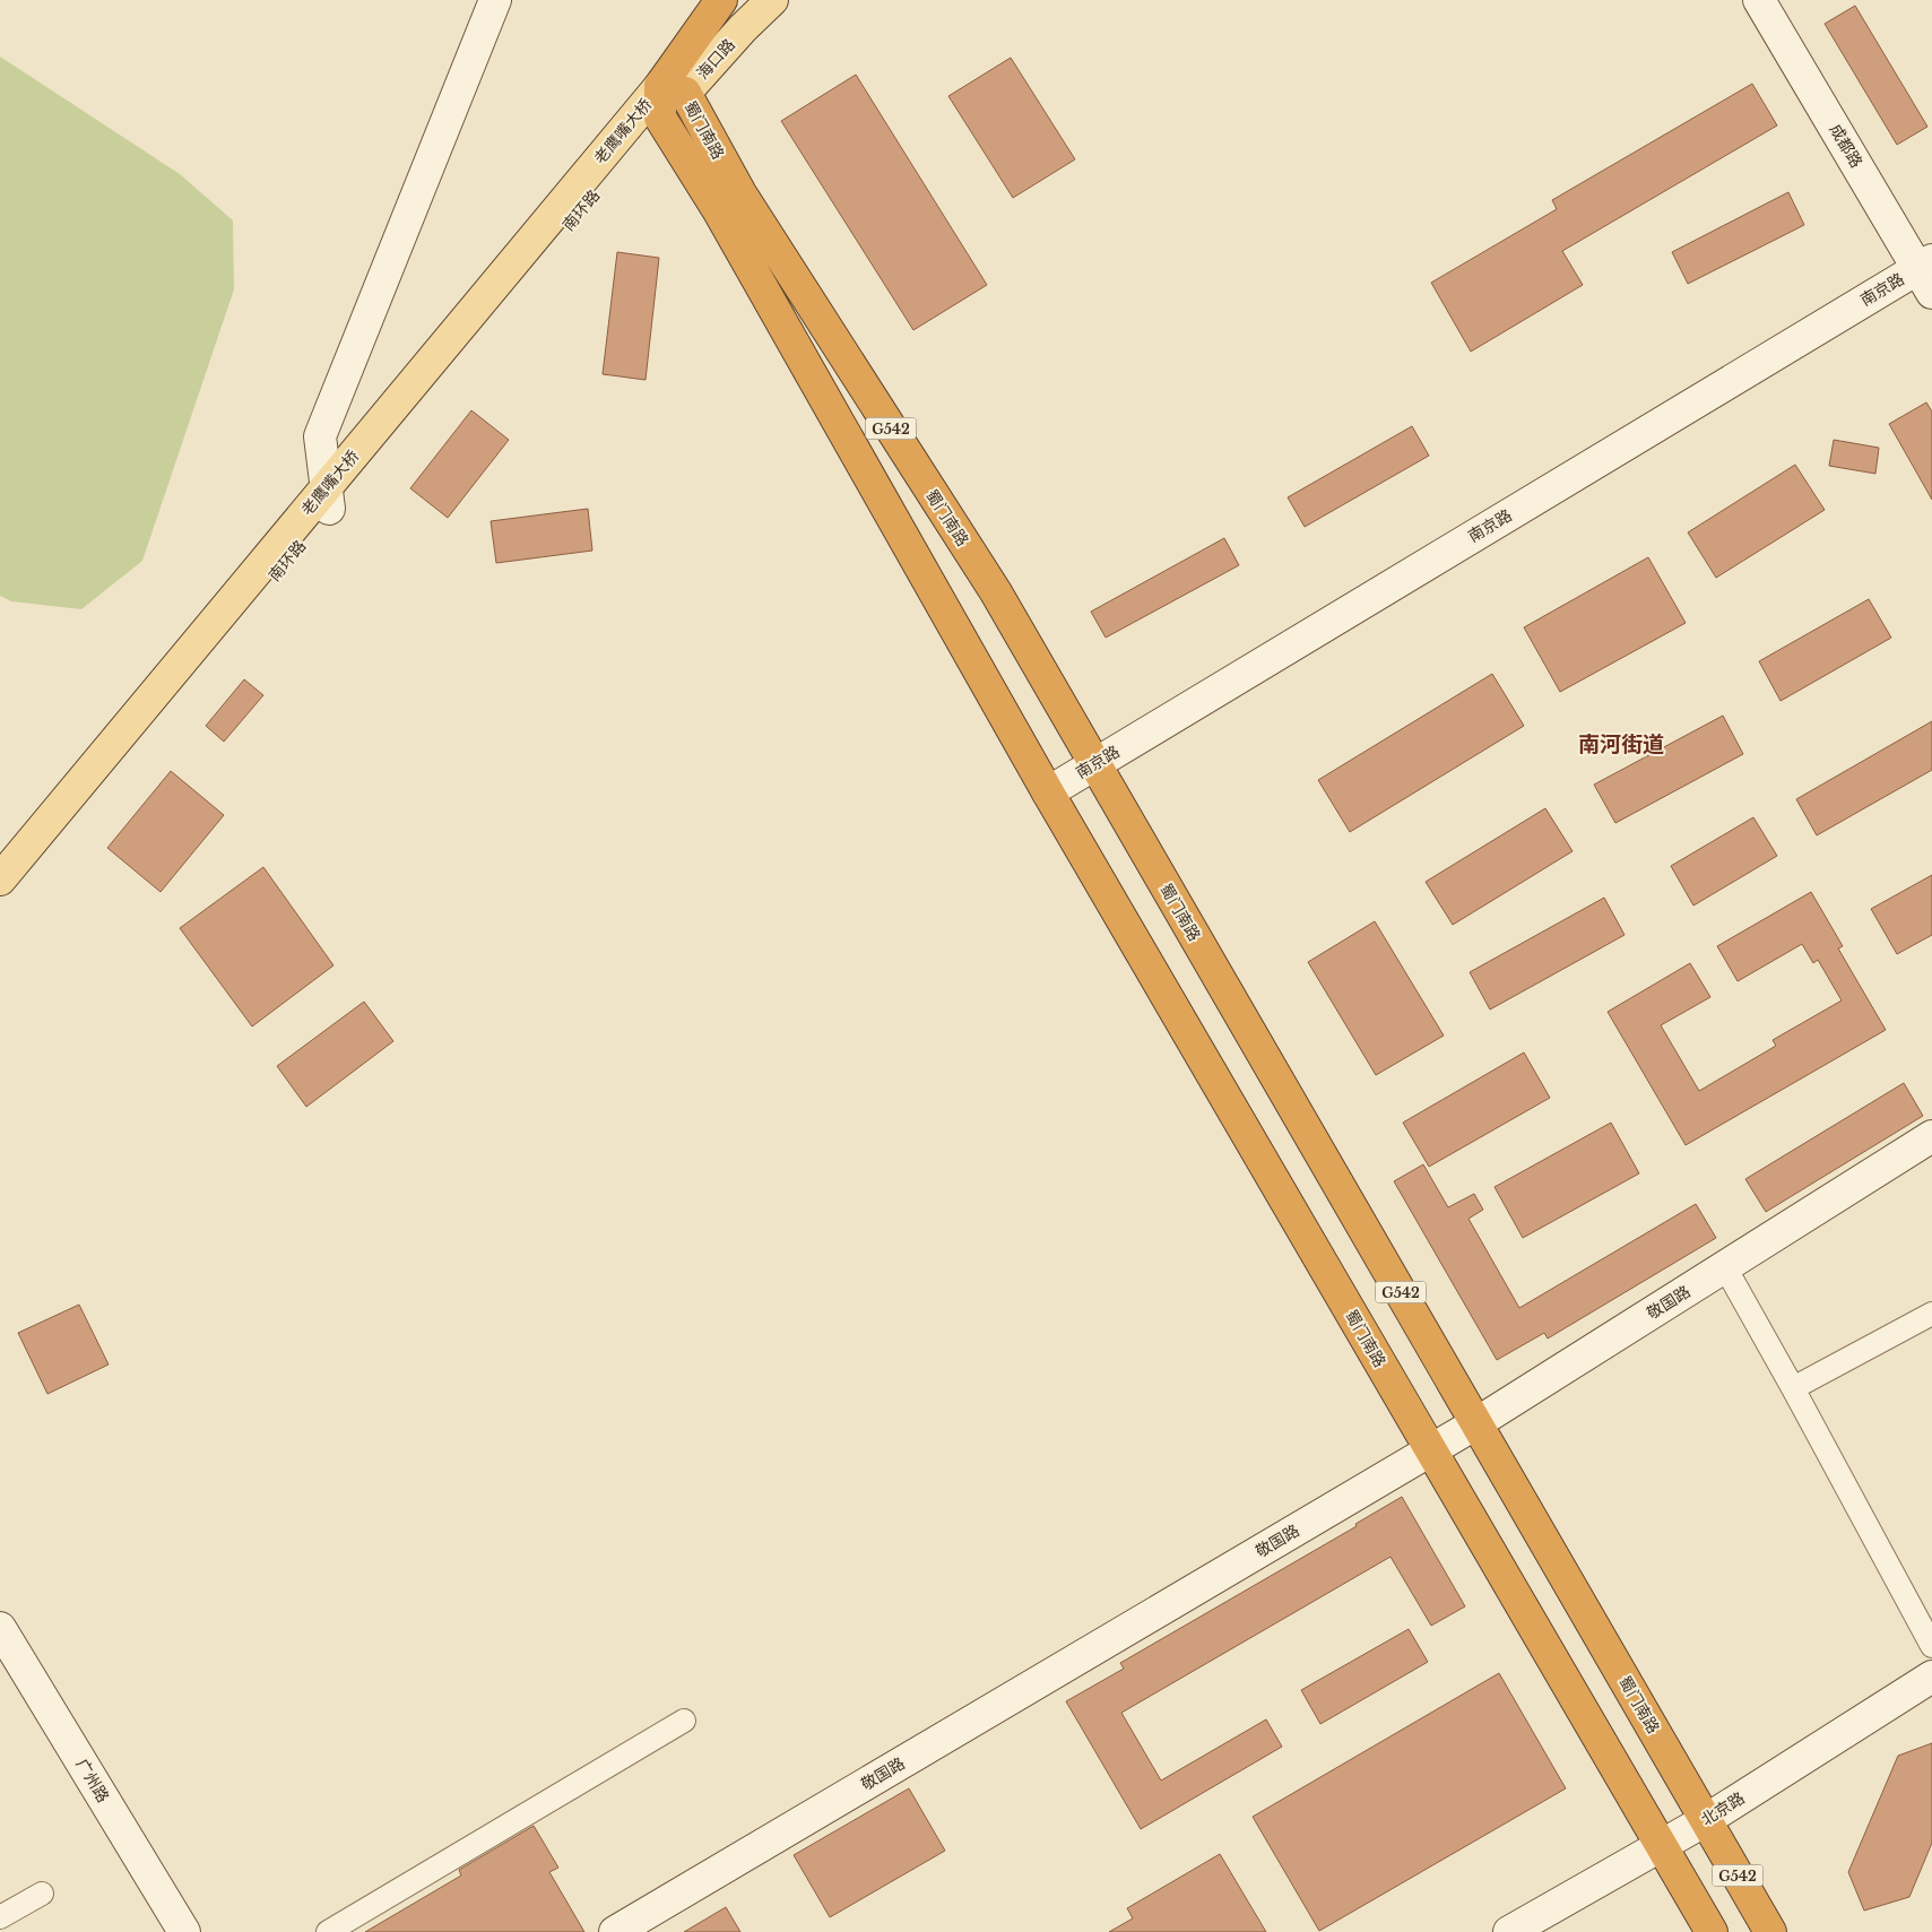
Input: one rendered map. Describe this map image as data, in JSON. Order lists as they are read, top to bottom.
{
  "streets": {
    "highway": ["海口路", "蜀门南路", "G542"],
    "main road": ["老鹰嘴大桥", "南环路"],
    "street": [
      "成都路",
      "南京路",
      "敬国路",
      "广州路",
      "北京路"
    ]
  },
  "crossings": [
    ["海口路", "蜀门南路"],
    ["海口路", "老鹰嘴大桥"],
    ["海口路", "南环路"],
    ["蜀门南路", "老鹰嘴大桥"],
    ["蜀门南路", "南环路"],
    ["蜀门南路", "南京路"],
    ["蜀门南路", "敬国路"],
    ["蜀门南路", "北京路"],
    ["老鹰嘴大桥", "南环路"],
    ["成都路", "南京路"]
  ],
  "districts": ["南河街道"]
}
